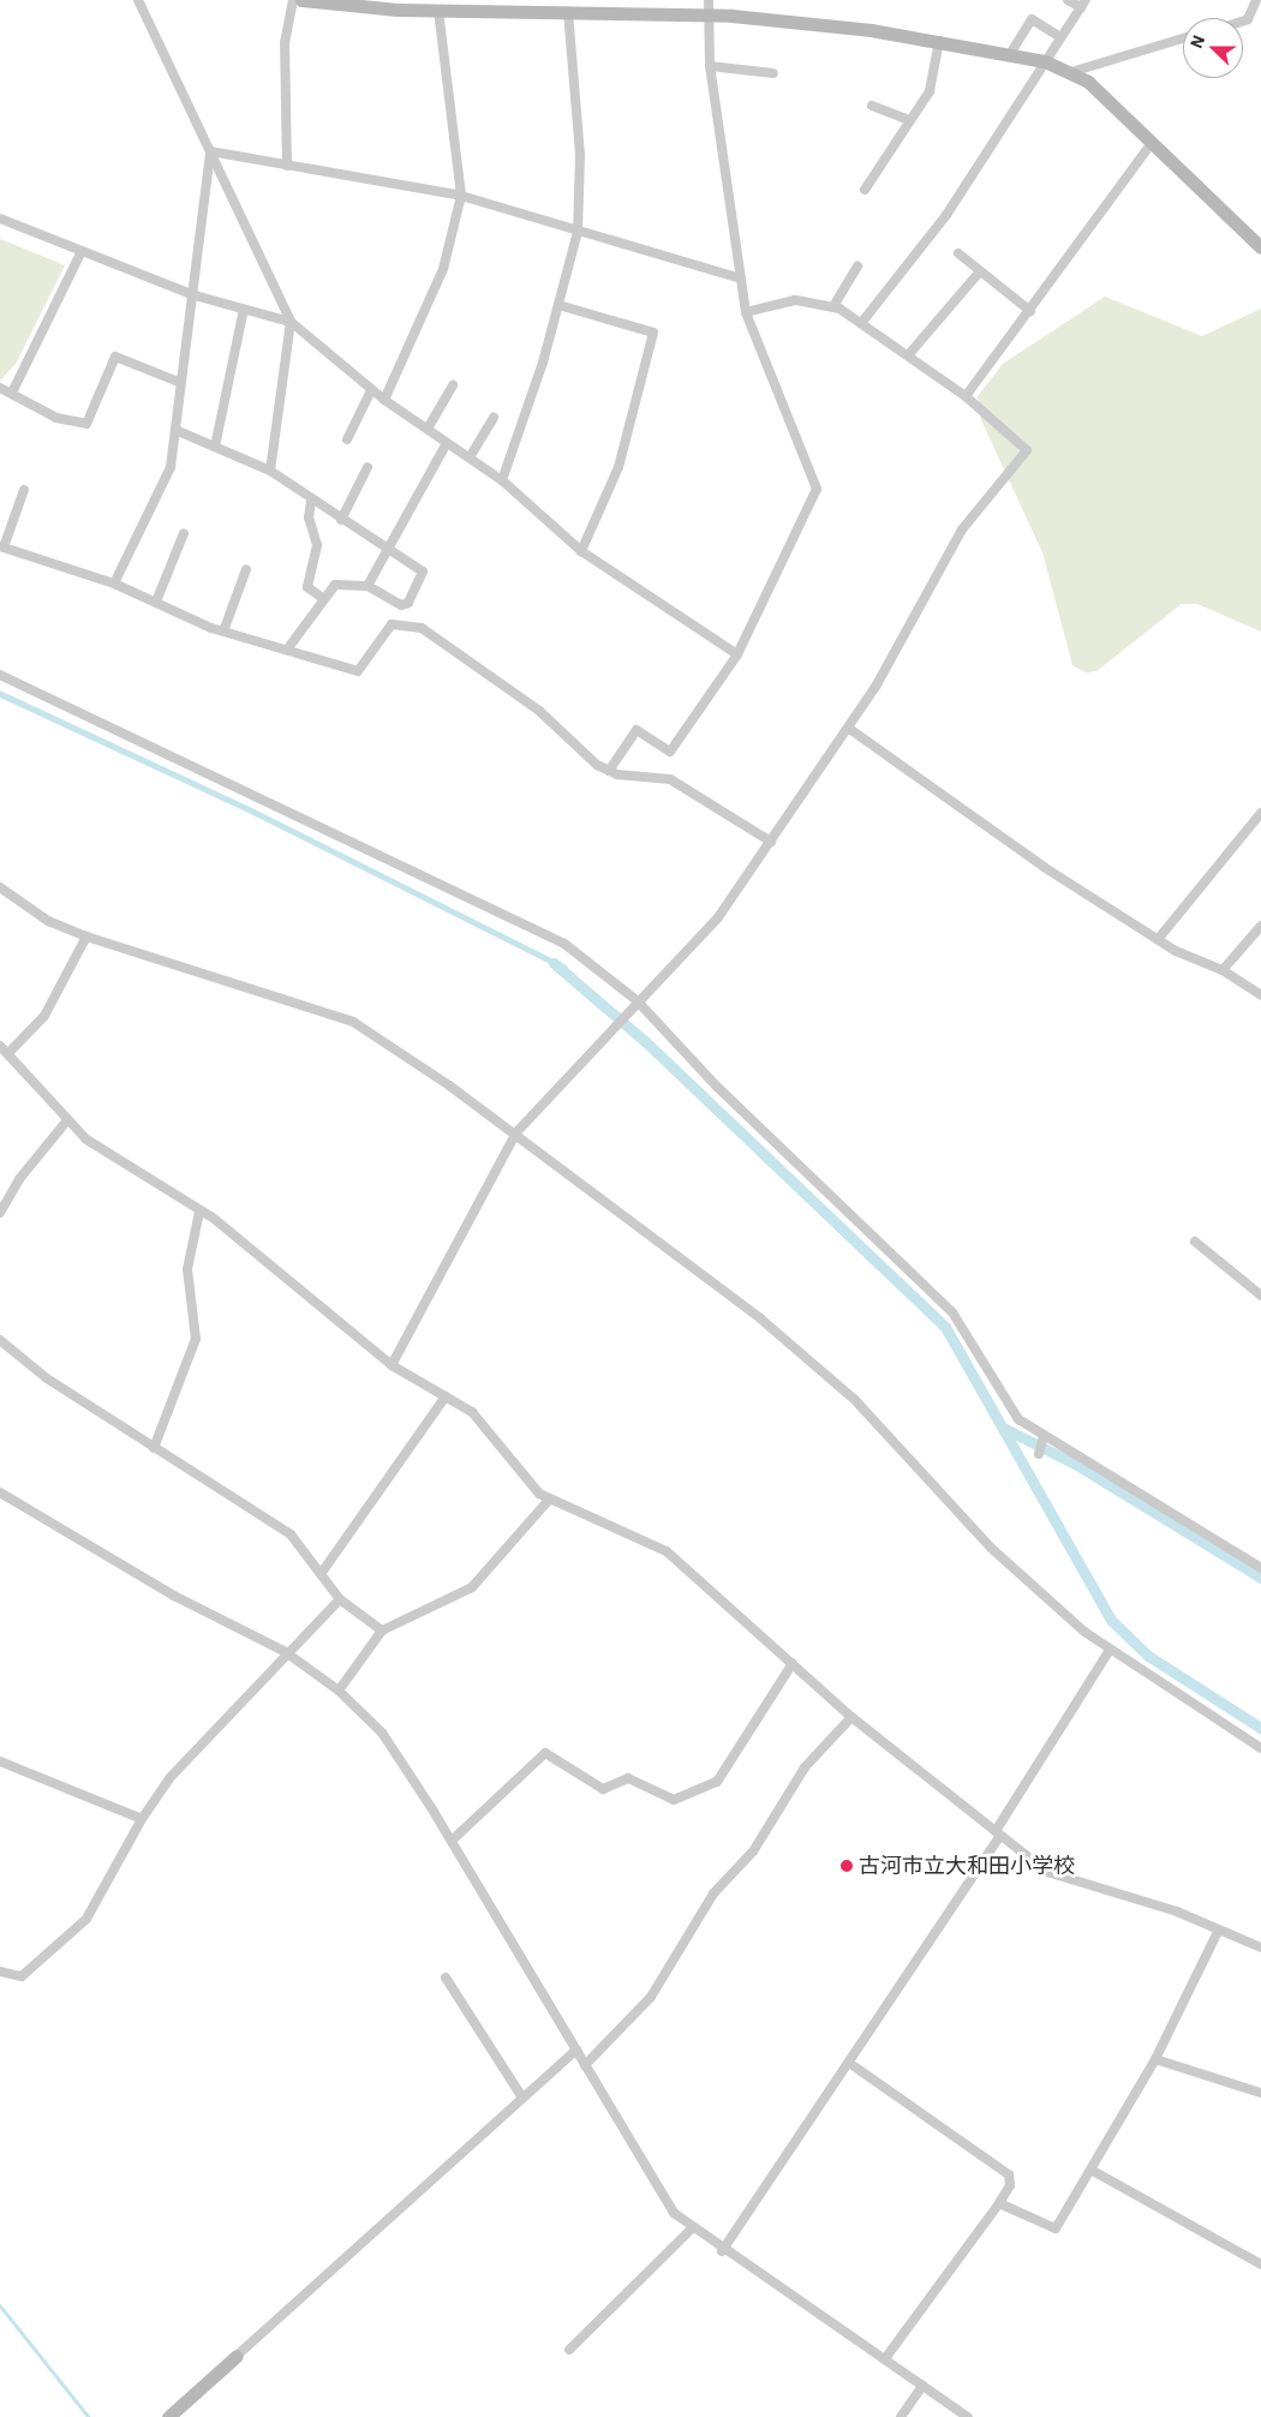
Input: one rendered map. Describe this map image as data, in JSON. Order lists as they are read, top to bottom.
{
  "places": ["古河市立大和田小学校"],
  "north": "left"
}
